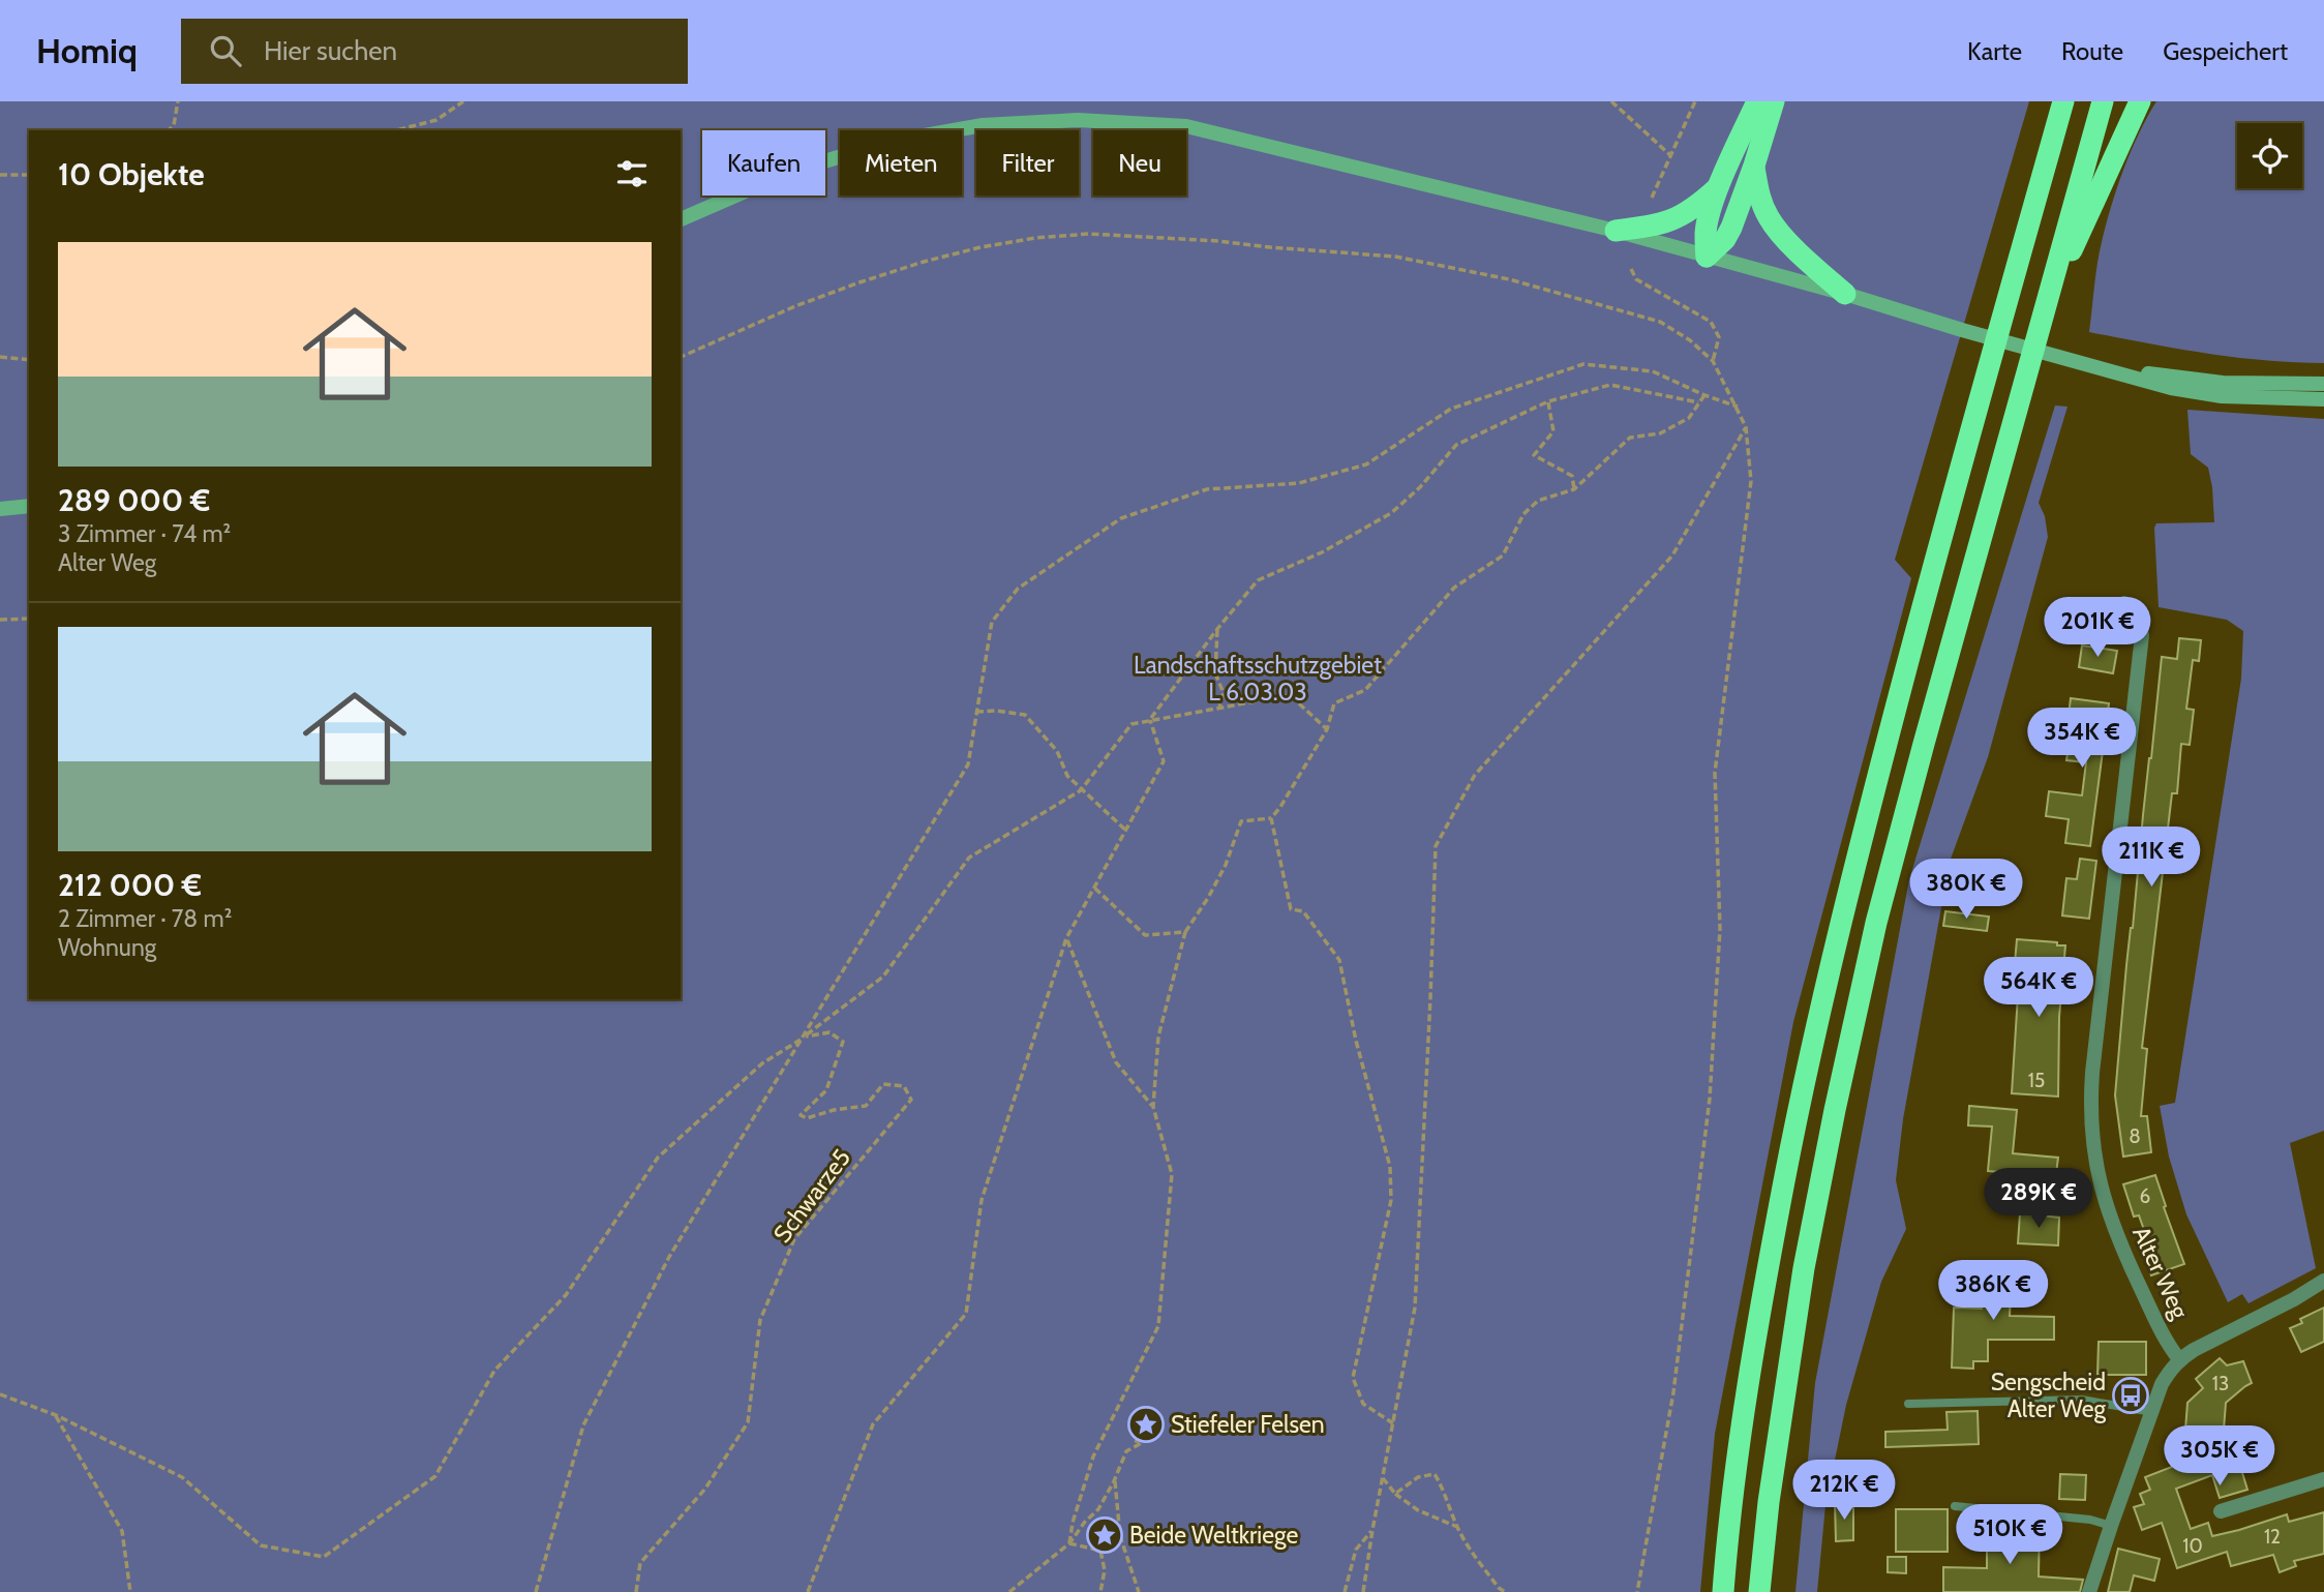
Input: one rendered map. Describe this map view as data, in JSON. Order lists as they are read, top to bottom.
{
  "streets": {
    "street": ["Alter Weg"],
    "path": ["Schwarze5"]
  },
  "parks": ["Landschaftsschutzgebiet L 6.03.03"],
  "places": {
    "bus stop": ["Sengscheid Alter Weg"],
    "place": ["Stiefeler Felsen", "Beide Weltkriege"]
  },
  "house_numbers": [
    "15",
    "8",
    "6",
    "13",
    "12",
    "10"
  ],
  "page": {
    "header": "Homiq",
    "search": "Hier suchen",
    "nav": ["Karte", "Route", "Gespeichert"],
    "chip": [
      "Kaufen",
      "Mieten",
      "Filter",
      "Neu"
    ],
    "heading": "10 Objekte",
    "list": [
      {
        "name": "289 000 €",
        "note": "3 Zimmer · 74 m² · Alter Weg"
      },
      {
        "name": "212 000 €",
        "note": "2 Zimmer · 78 m² · Wohnung"
      }
    ],
    "price": [
      "201K €",
      "354K €",
      "211K €",
      "380K €",
      "564K €",
      "289K €",
      "386K €",
      "305K €",
      "212K €",
      "510K €"
    ]
  }
}
